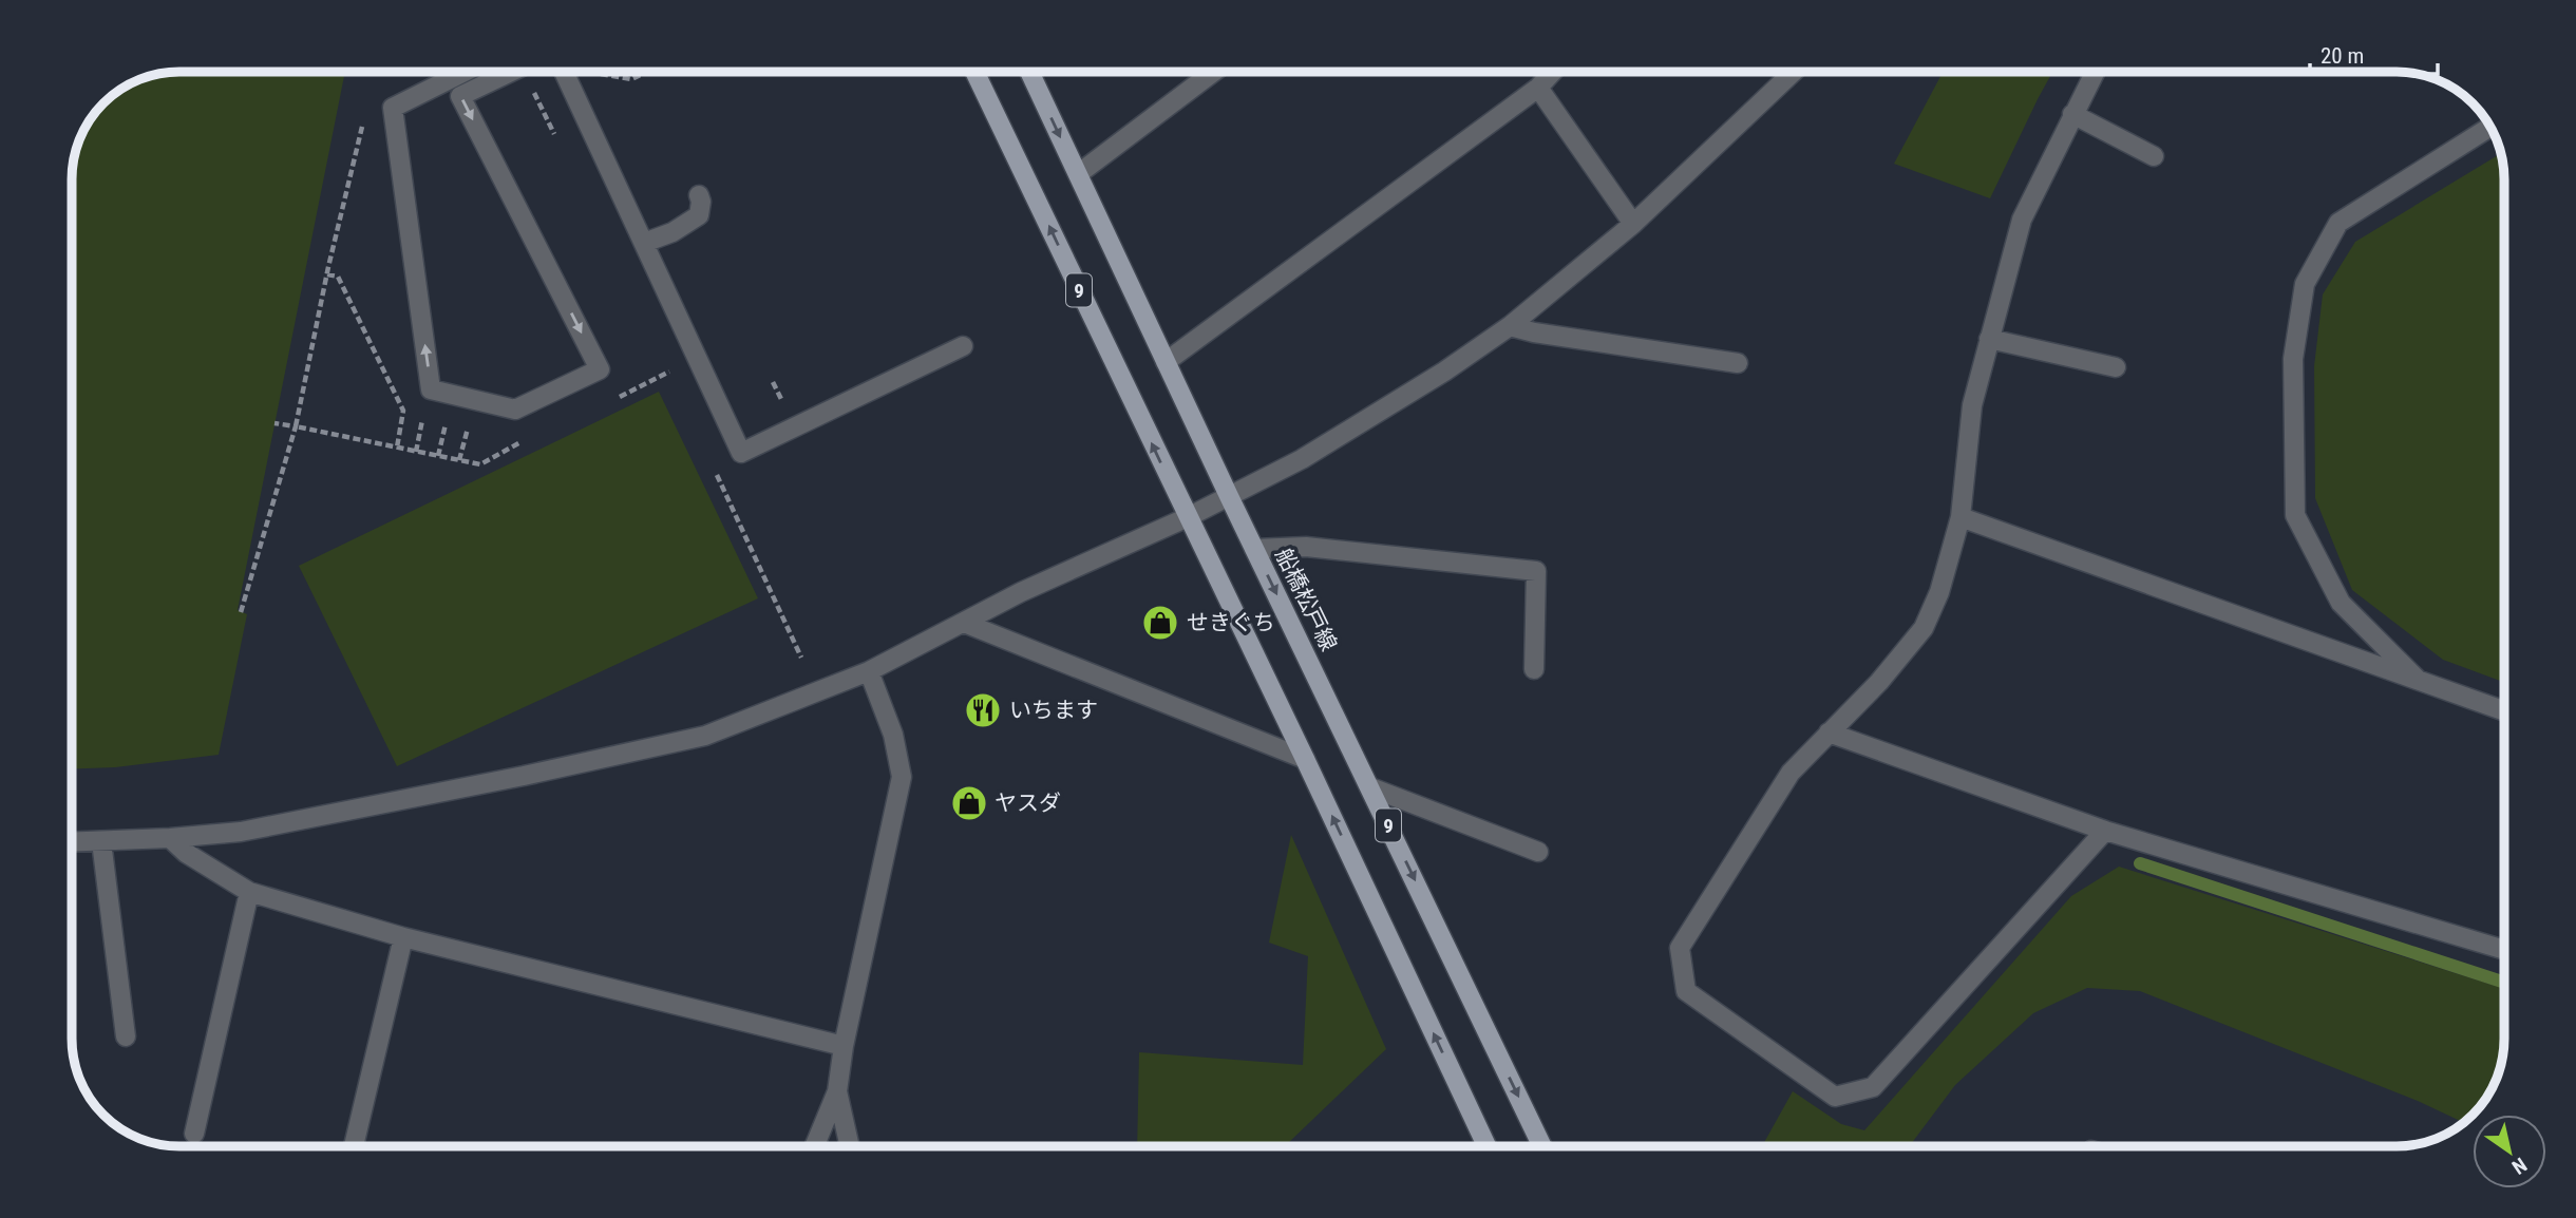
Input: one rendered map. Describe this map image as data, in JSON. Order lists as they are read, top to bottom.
{
  "streets": {
    "main road": ["9", "船橋松戸線"]
  },
  "places": {
    "shop": ["せきぐち", "ヤスダ"],
    "restaurant": ["いちます"]
  },
  "scale_bar": "20 m",
  "north": "bottom right"
}
